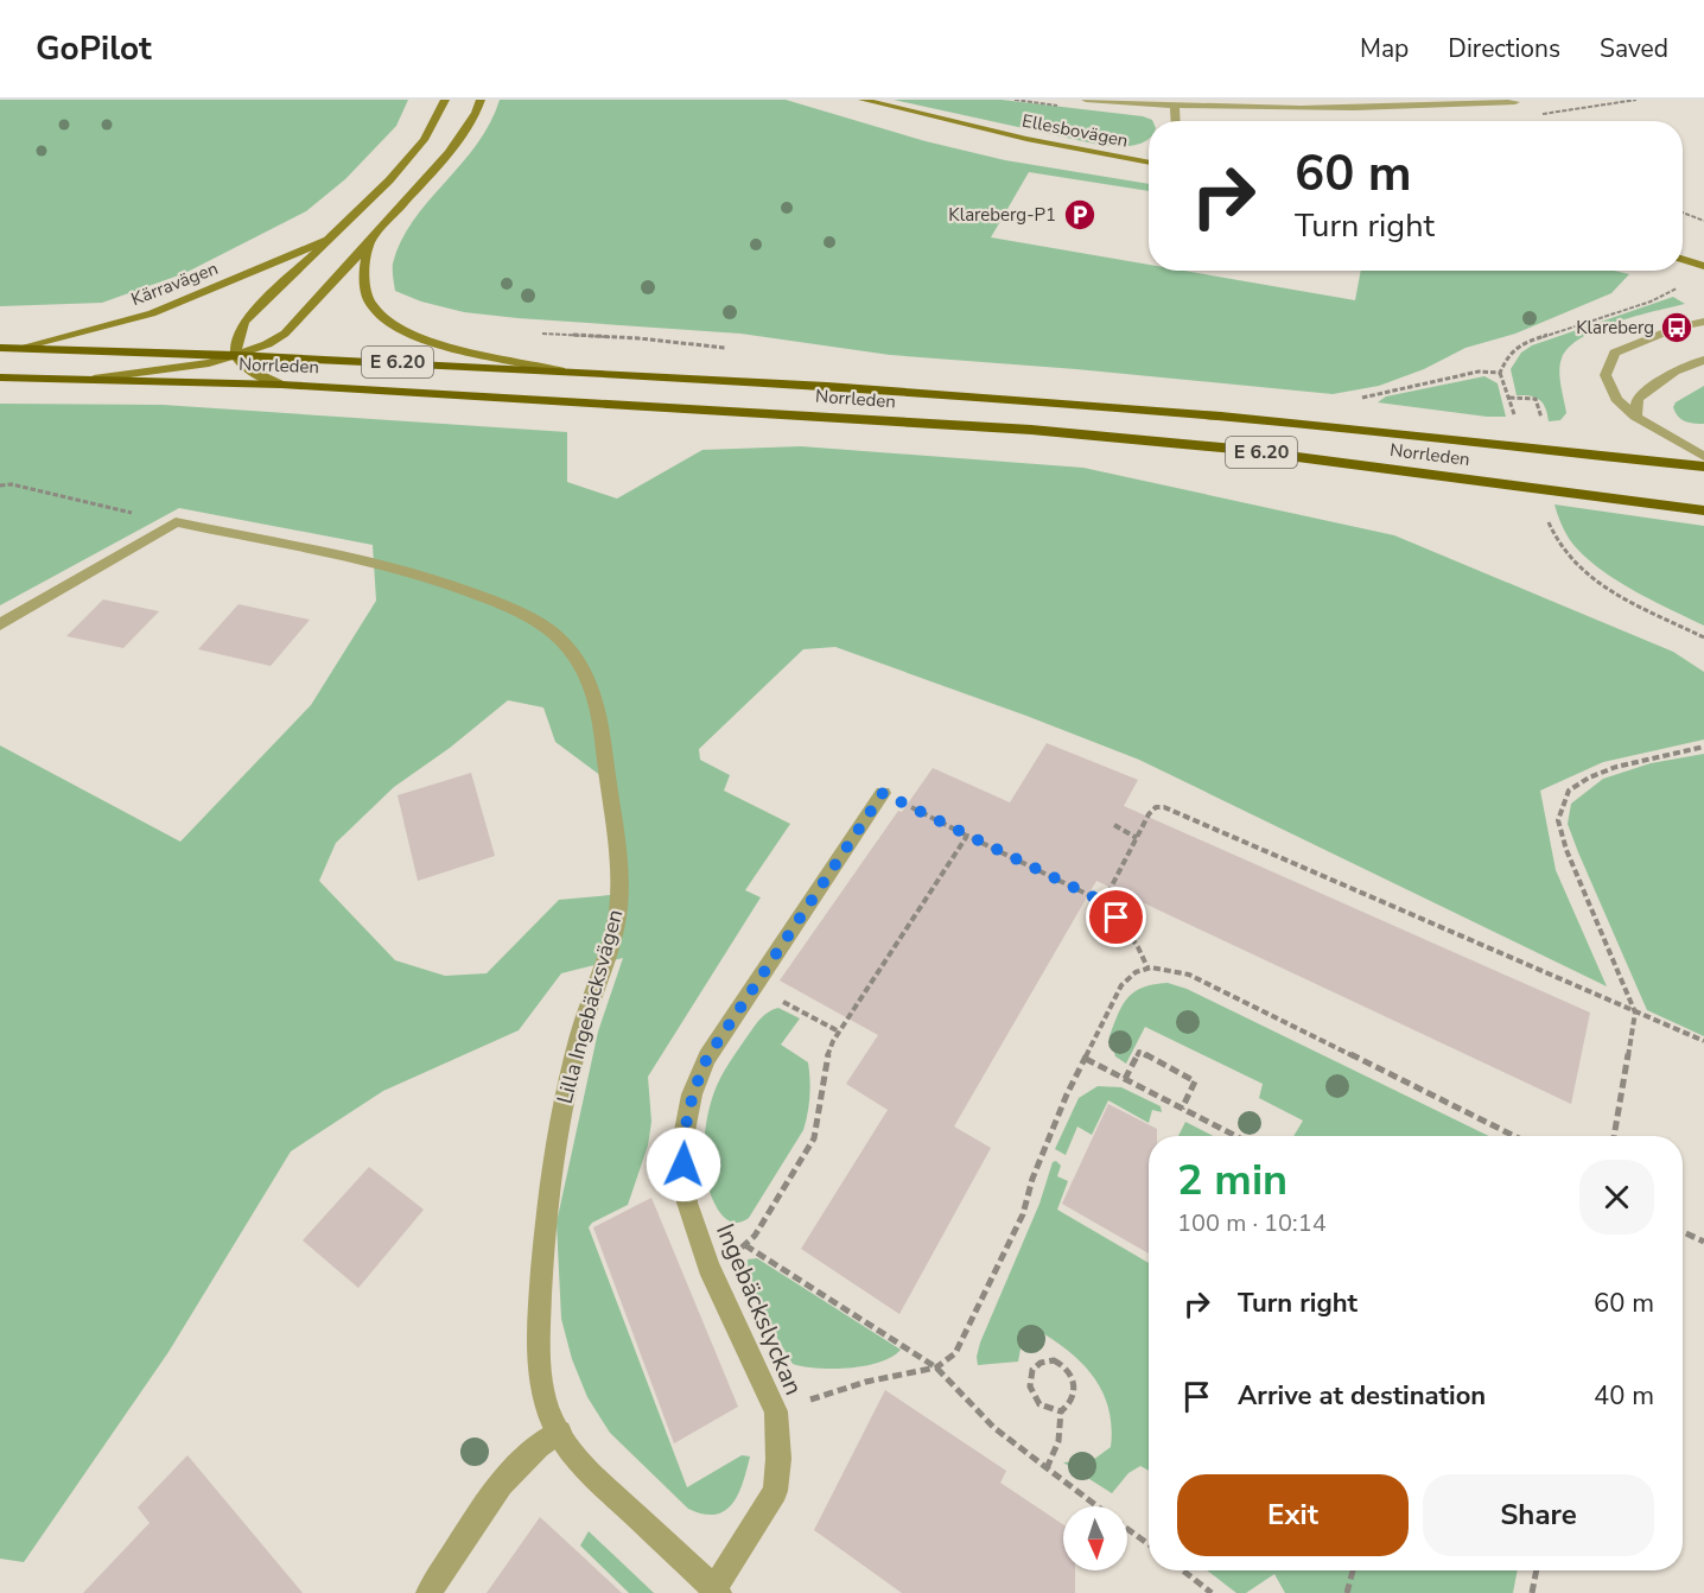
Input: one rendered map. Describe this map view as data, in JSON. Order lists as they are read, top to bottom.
{
  "streets": {
    "highway": ["E 6.20", "Norrleden"],
    "main road": ["Ellesbovägen", "Kärravägen"],
    "street": ["Lilla Ingebäcksvägen", "Ingebäckslyckan"]
  },
  "crossings": [
    ["Kärravägen", "Norrleden"],
    ["Lilla Ingebäcksvägen", "Ingebäckslyckan"]
  ],
  "places": {
    "parking": ["Klareberg-P1"],
    "bus stop": ["Klareberg"]
  },
  "north": "bottom",
  "page": {
    "header": "GoPilot",
    "nav": ["Map", "Directions", "Saved"],
    "turn": ["60 m", "Turn right"],
    "heading": ["2 min", "100 m · 10:14"],
    "list": [
      {
        "name": "Turn right",
        "value": "60 m"
      },
      {
        "name": "Arrive at destination",
        "value": "40 m"
      }
    ],
    "buttons": ["Exit", "Share"]
  }
}
